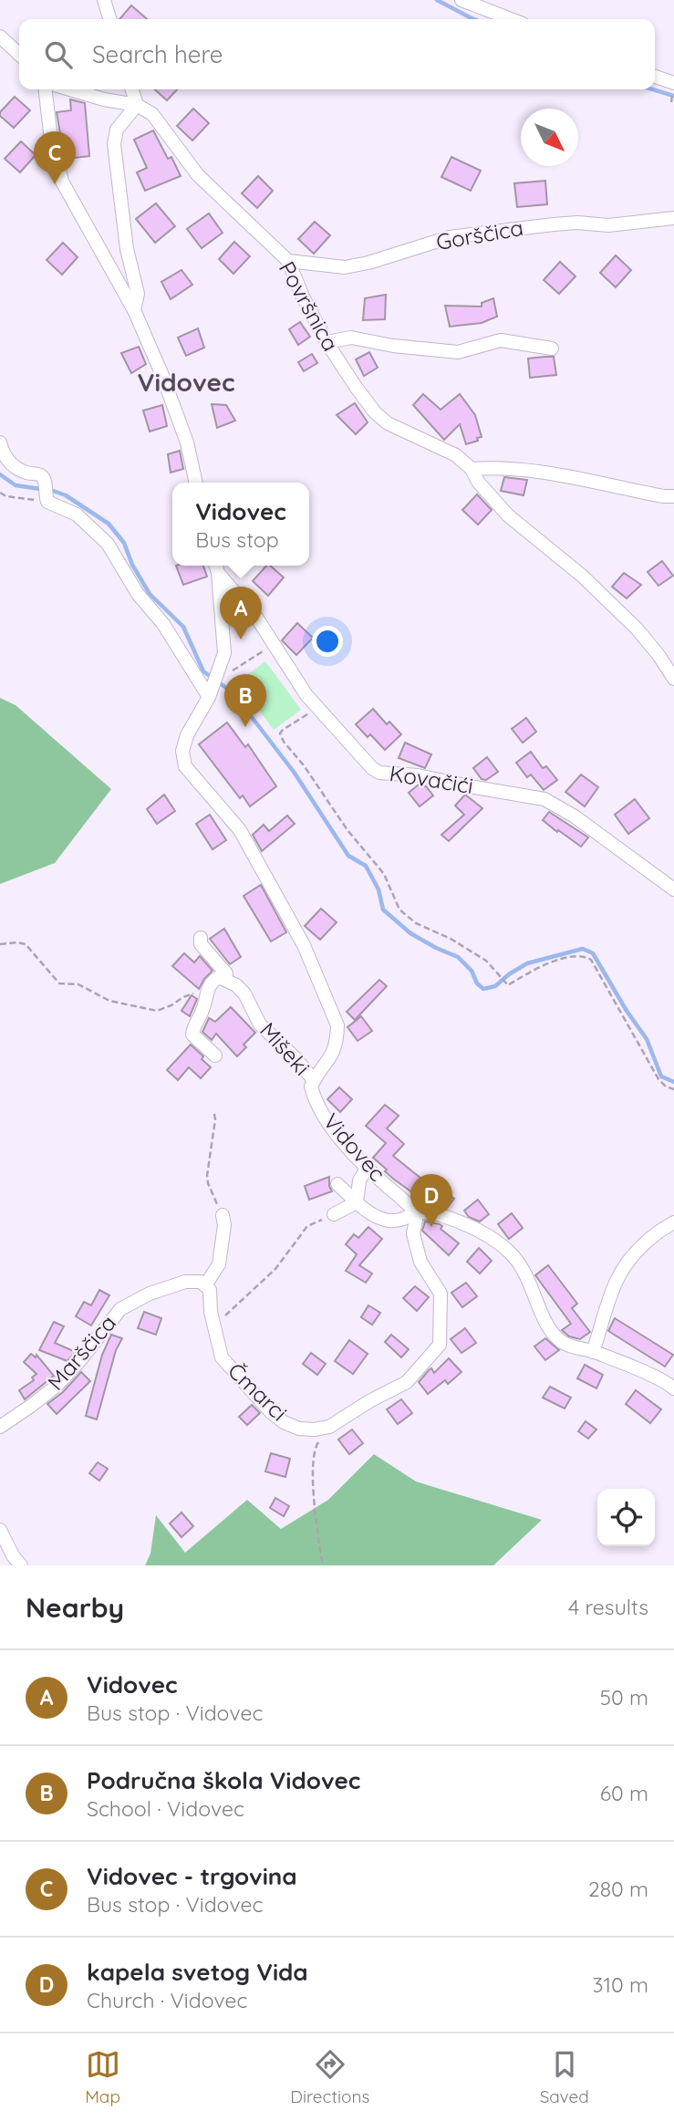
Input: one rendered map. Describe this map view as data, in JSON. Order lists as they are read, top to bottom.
{
  "streets": {
    "street": [
      "Gorščica",
      "Površnica",
      "Kovačići",
      "Mišeki",
      "Vidovec",
      "Marščica",
      "Čmarci"
    ]
  },
  "crossings": [
    ["Gorščica", "Površnica"],
    ["Mišeki", "Vidovec"],
    ["Marščica", "Čmarci"]
  ],
  "districts": ["Vidovec"],
  "north": "bottom right",
  "page": {
    "search": "Search here",
    "pins": [
      "C",
      "A",
      "B",
      "D"
    ],
    "popup": ["Vidovec", "Bus stop"],
    "heading": ["Nearby", "4 results"],
    "list": [
      {
        "mark": "A",
        "name": "Vidovec",
        "note": "Bus stop · Vidovec",
        "value": "50 m"
      },
      {
        "mark": "B",
        "name": "Područna škola Vidovec",
        "note": "School · Vidovec",
        "value": "60 m"
      },
      {
        "mark": "C",
        "name": "Vidovec - trgovina",
        "note": "Bus stop · Vidovec",
        "value": "280 m"
      },
      {
        "mark": "D",
        "name": "kapela svetog Vida",
        "note": "Church · Vidovec",
        "value": "310 m"
      }
    ],
    "nav": ["Map", "Directions", "Saved"]
  }
}
